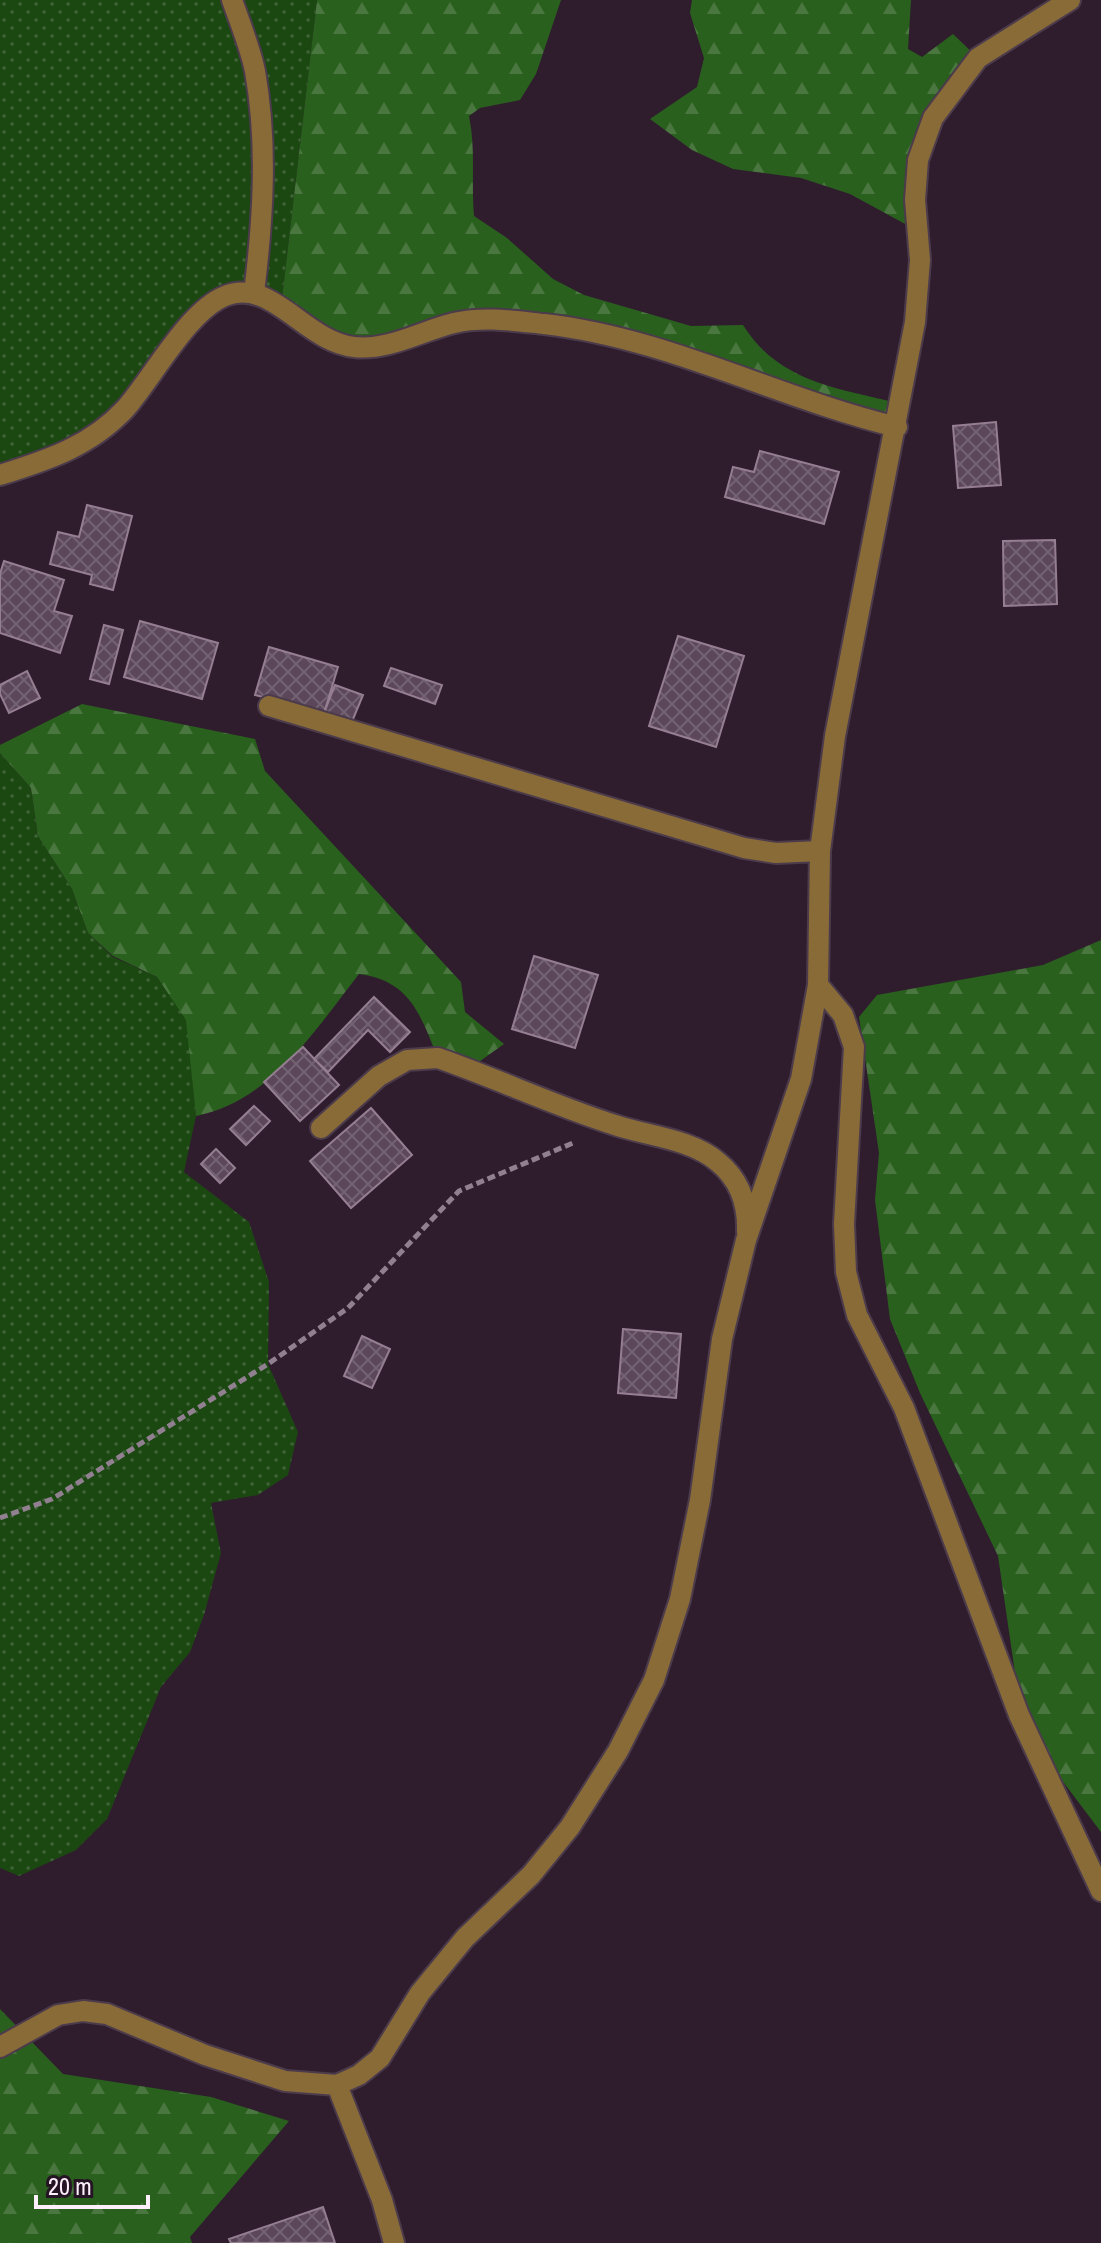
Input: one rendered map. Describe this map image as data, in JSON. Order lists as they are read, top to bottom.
{
  "scale_bar": "20 m"
}
